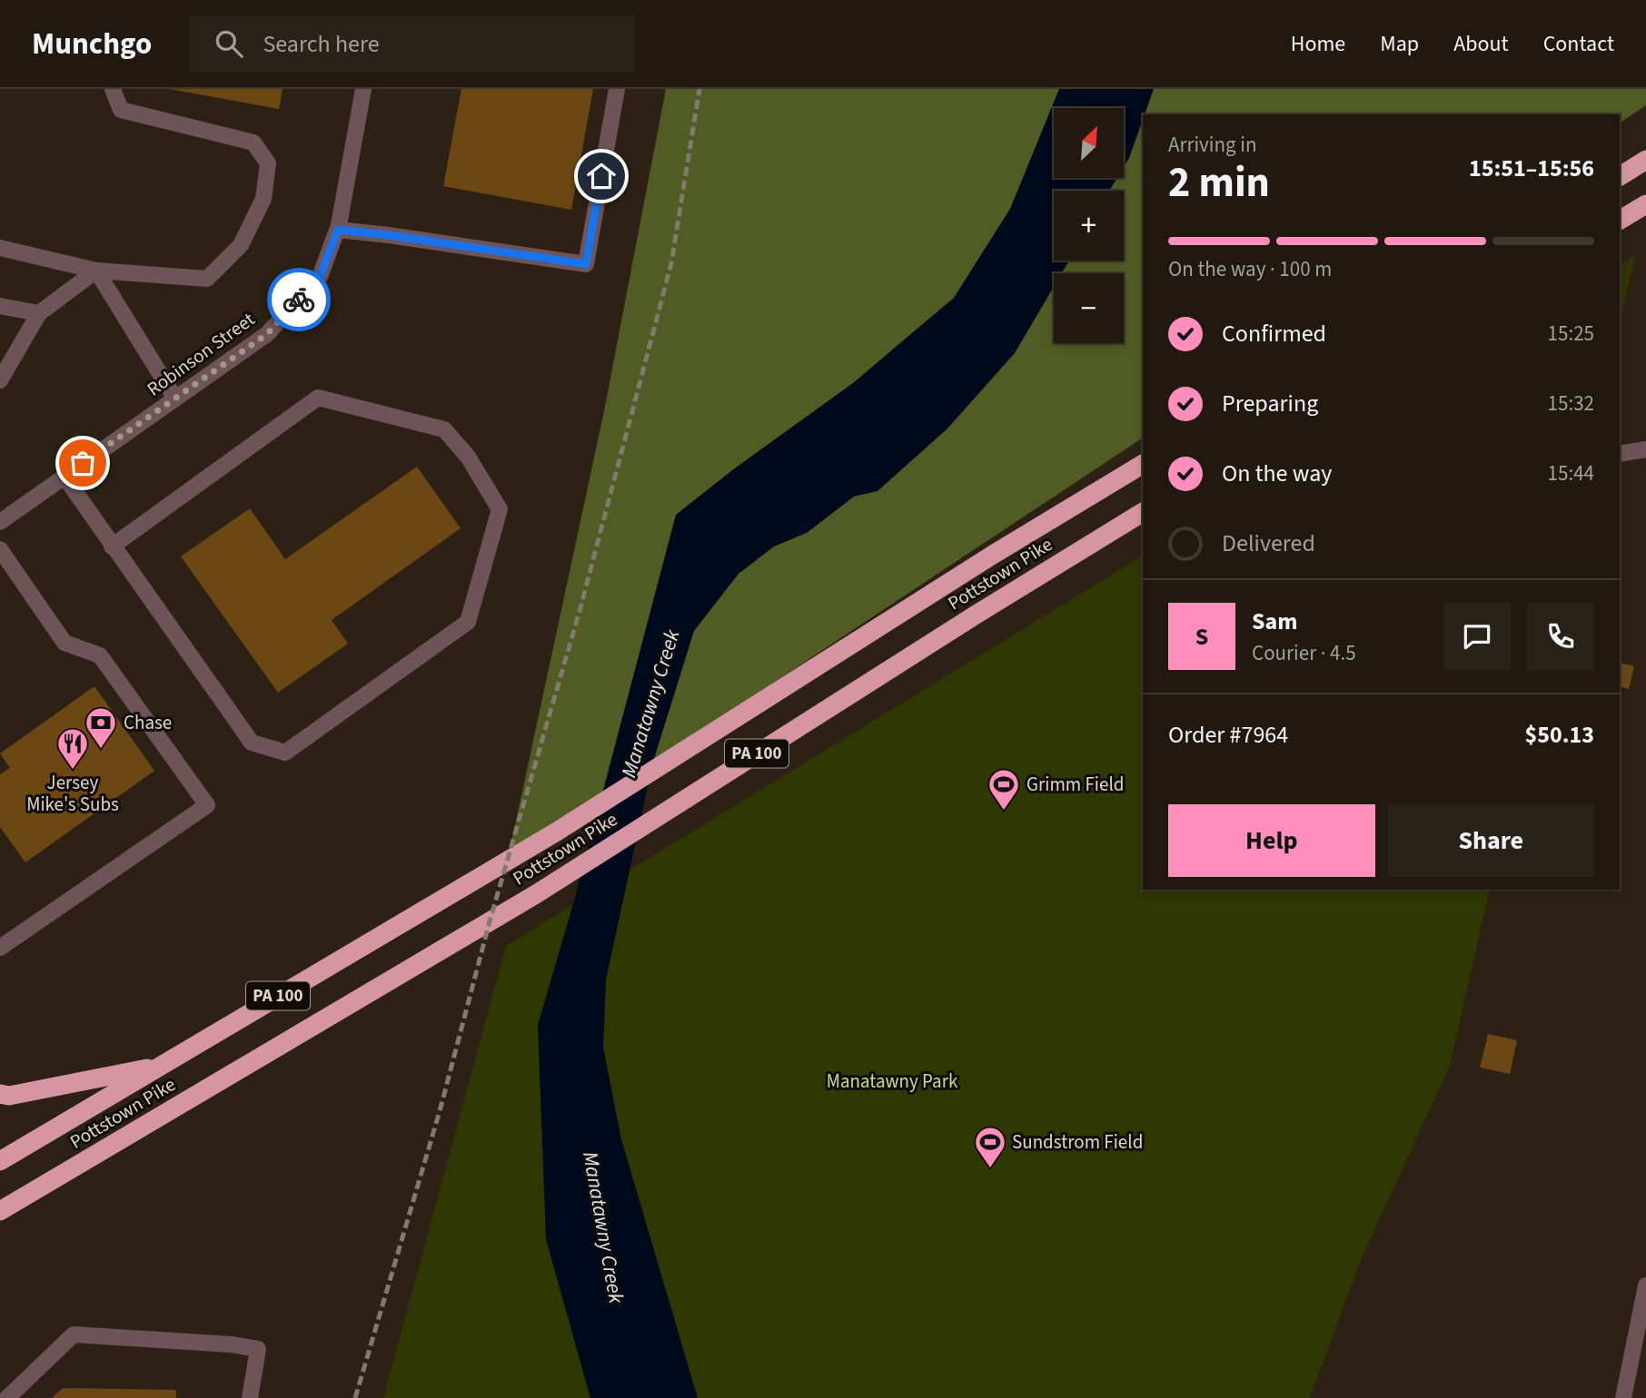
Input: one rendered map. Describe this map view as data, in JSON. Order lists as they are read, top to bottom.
{
  "streets": {
    "highway": ["Pottstown Pike", "PA 100"],
    "street": ["Robinson Street"]
  },
  "water": ["Manatawny Creek"],
  "parks": ["Manatawny Park"],
  "places": {
    "bank": ["Chase"],
    "restaurant": ["Jersey Mike's Subs"],
    "sports": ["Grimm Field", "Sundstrom Field"]
  },
  "north": "top right",
  "page": {
    "header": "Munchgo",
    "search": "Search here",
    "nav": [
      "Home",
      "Map",
      "About",
      "Contact"
    ],
    "map_buttons": ["+", "−"],
    "heading": ["2 min", "Arriving in", "15:51–15:56"],
    "panel": [
      "Sam",
      "Courier · 4.5",
      "Order #7964",
      "$50.13"
    ],
    "bar": "On the way · 100 m",
    "list": [
      ["Confirmed", "15:25"],
      ["Preparing", "15:32"],
      ["On the way", "15:44"],
      "Delivered"
    ],
    "round": "S",
    "buttons": ["Help", "Share"]
  }
}
